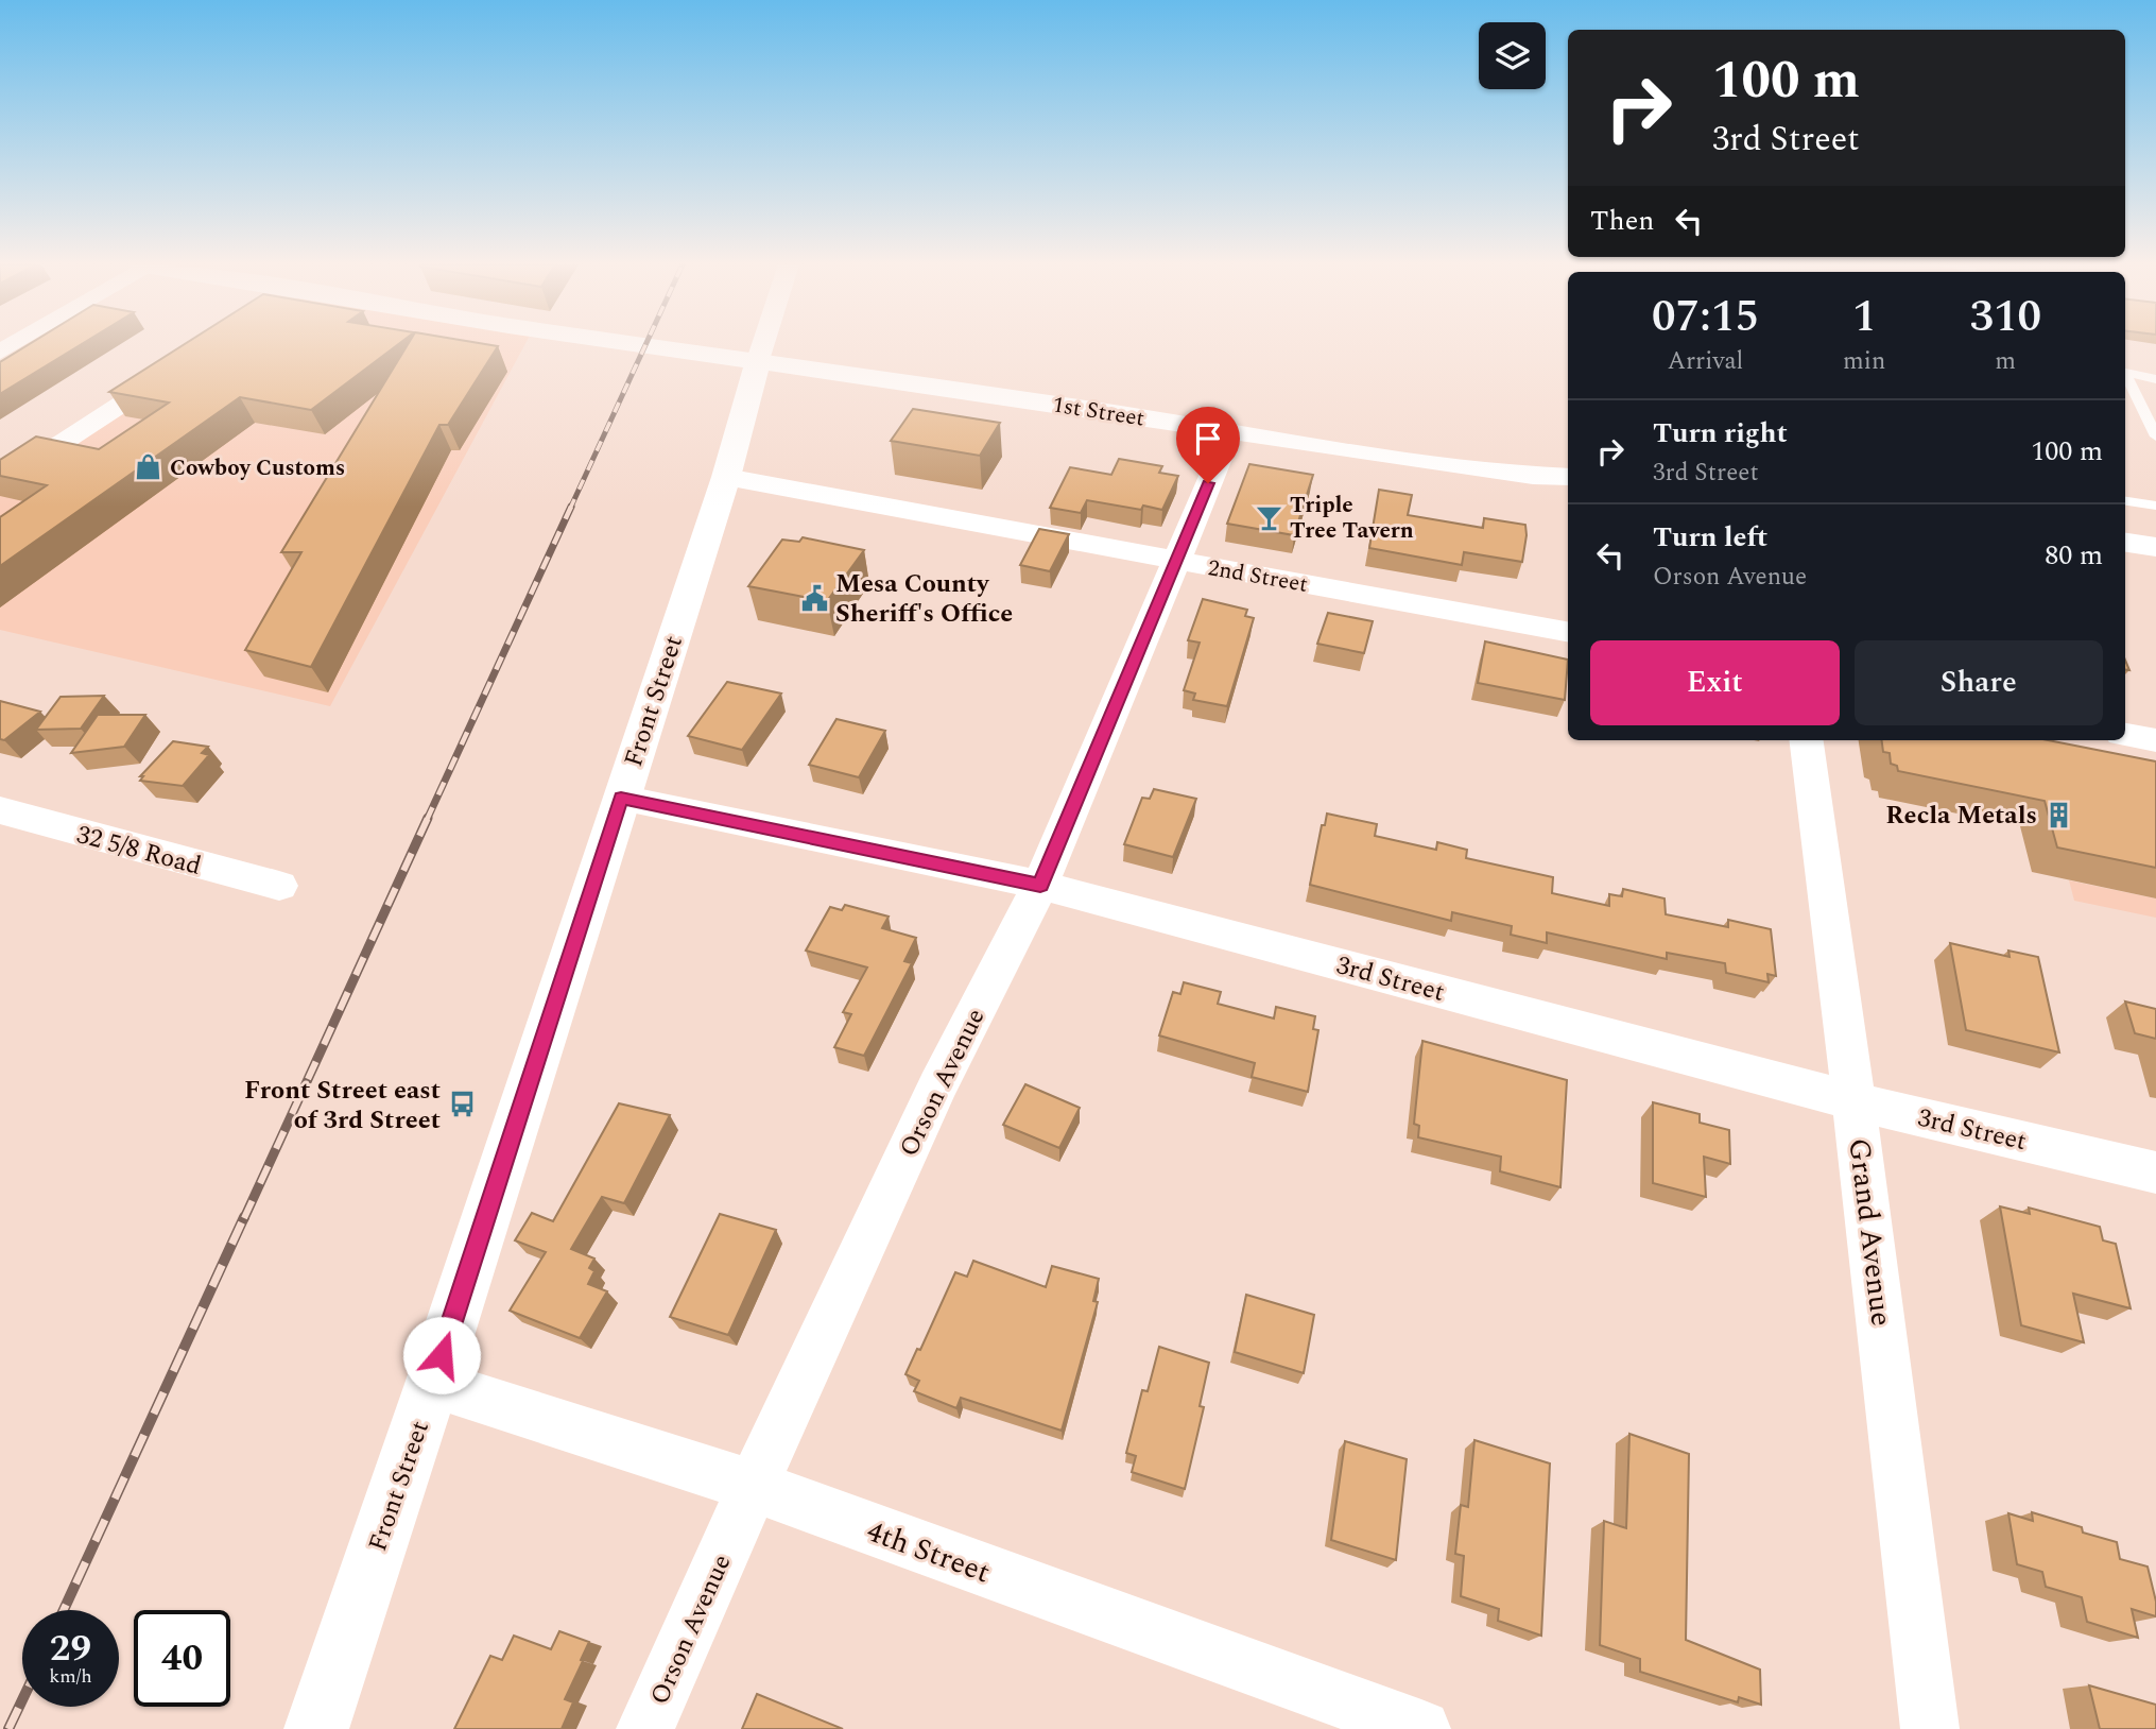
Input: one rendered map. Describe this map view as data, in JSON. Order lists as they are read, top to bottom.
{
  "streets": {
    "street": [
      "1st Street",
      "2nd Street",
      "Front Street",
      "32 5/8 Road",
      "3rd Street",
      "Orson Avenue",
      "Grand Avenue",
      "4th Street"
    ]
  },
  "crossings": [
    ["1st Street", "Front Street"],
    ["1st Street", "Orson Avenue"],
    ["2nd Street", "Front Street"],
    ["2nd Street", "Orson Avenue"],
    ["Front Street", "3rd Street"],
    ["Front Street", "4th Street"],
    ["3rd Street", "Orson Avenue"],
    ["3rd Street", "Grand Avenue"],
    ["Orson Avenue", "4th Street"]
  ],
  "places": {
    "shop": ["Cowboy Customs"],
    "bar": ["Triple Tree Tavern"],
    "public building": ["Mesa County Sheriff's Office"],
    "building": ["Recla Metals"],
    "bus stop": ["Front Street east of 3rd Street"]
  },
  "page": {
    "turn": ["100 m", "3rd Street"],
    "then": "Then",
    "eta": [
      "07:15",
      "Arrival",
      "1",
      "min",
      "310",
      "m"
    ],
    "list": [
      {
        "name": "Turn right",
        "note": "3rd Street",
        "value": "100 m"
      },
      {
        "name": "Turn left",
        "note": "Orson Avenue",
        "value": "80 m"
      }
    ],
    "buttons": ["Exit", "Share"],
    "speed": "29 km/h",
    "limit": "40"
  }
}
